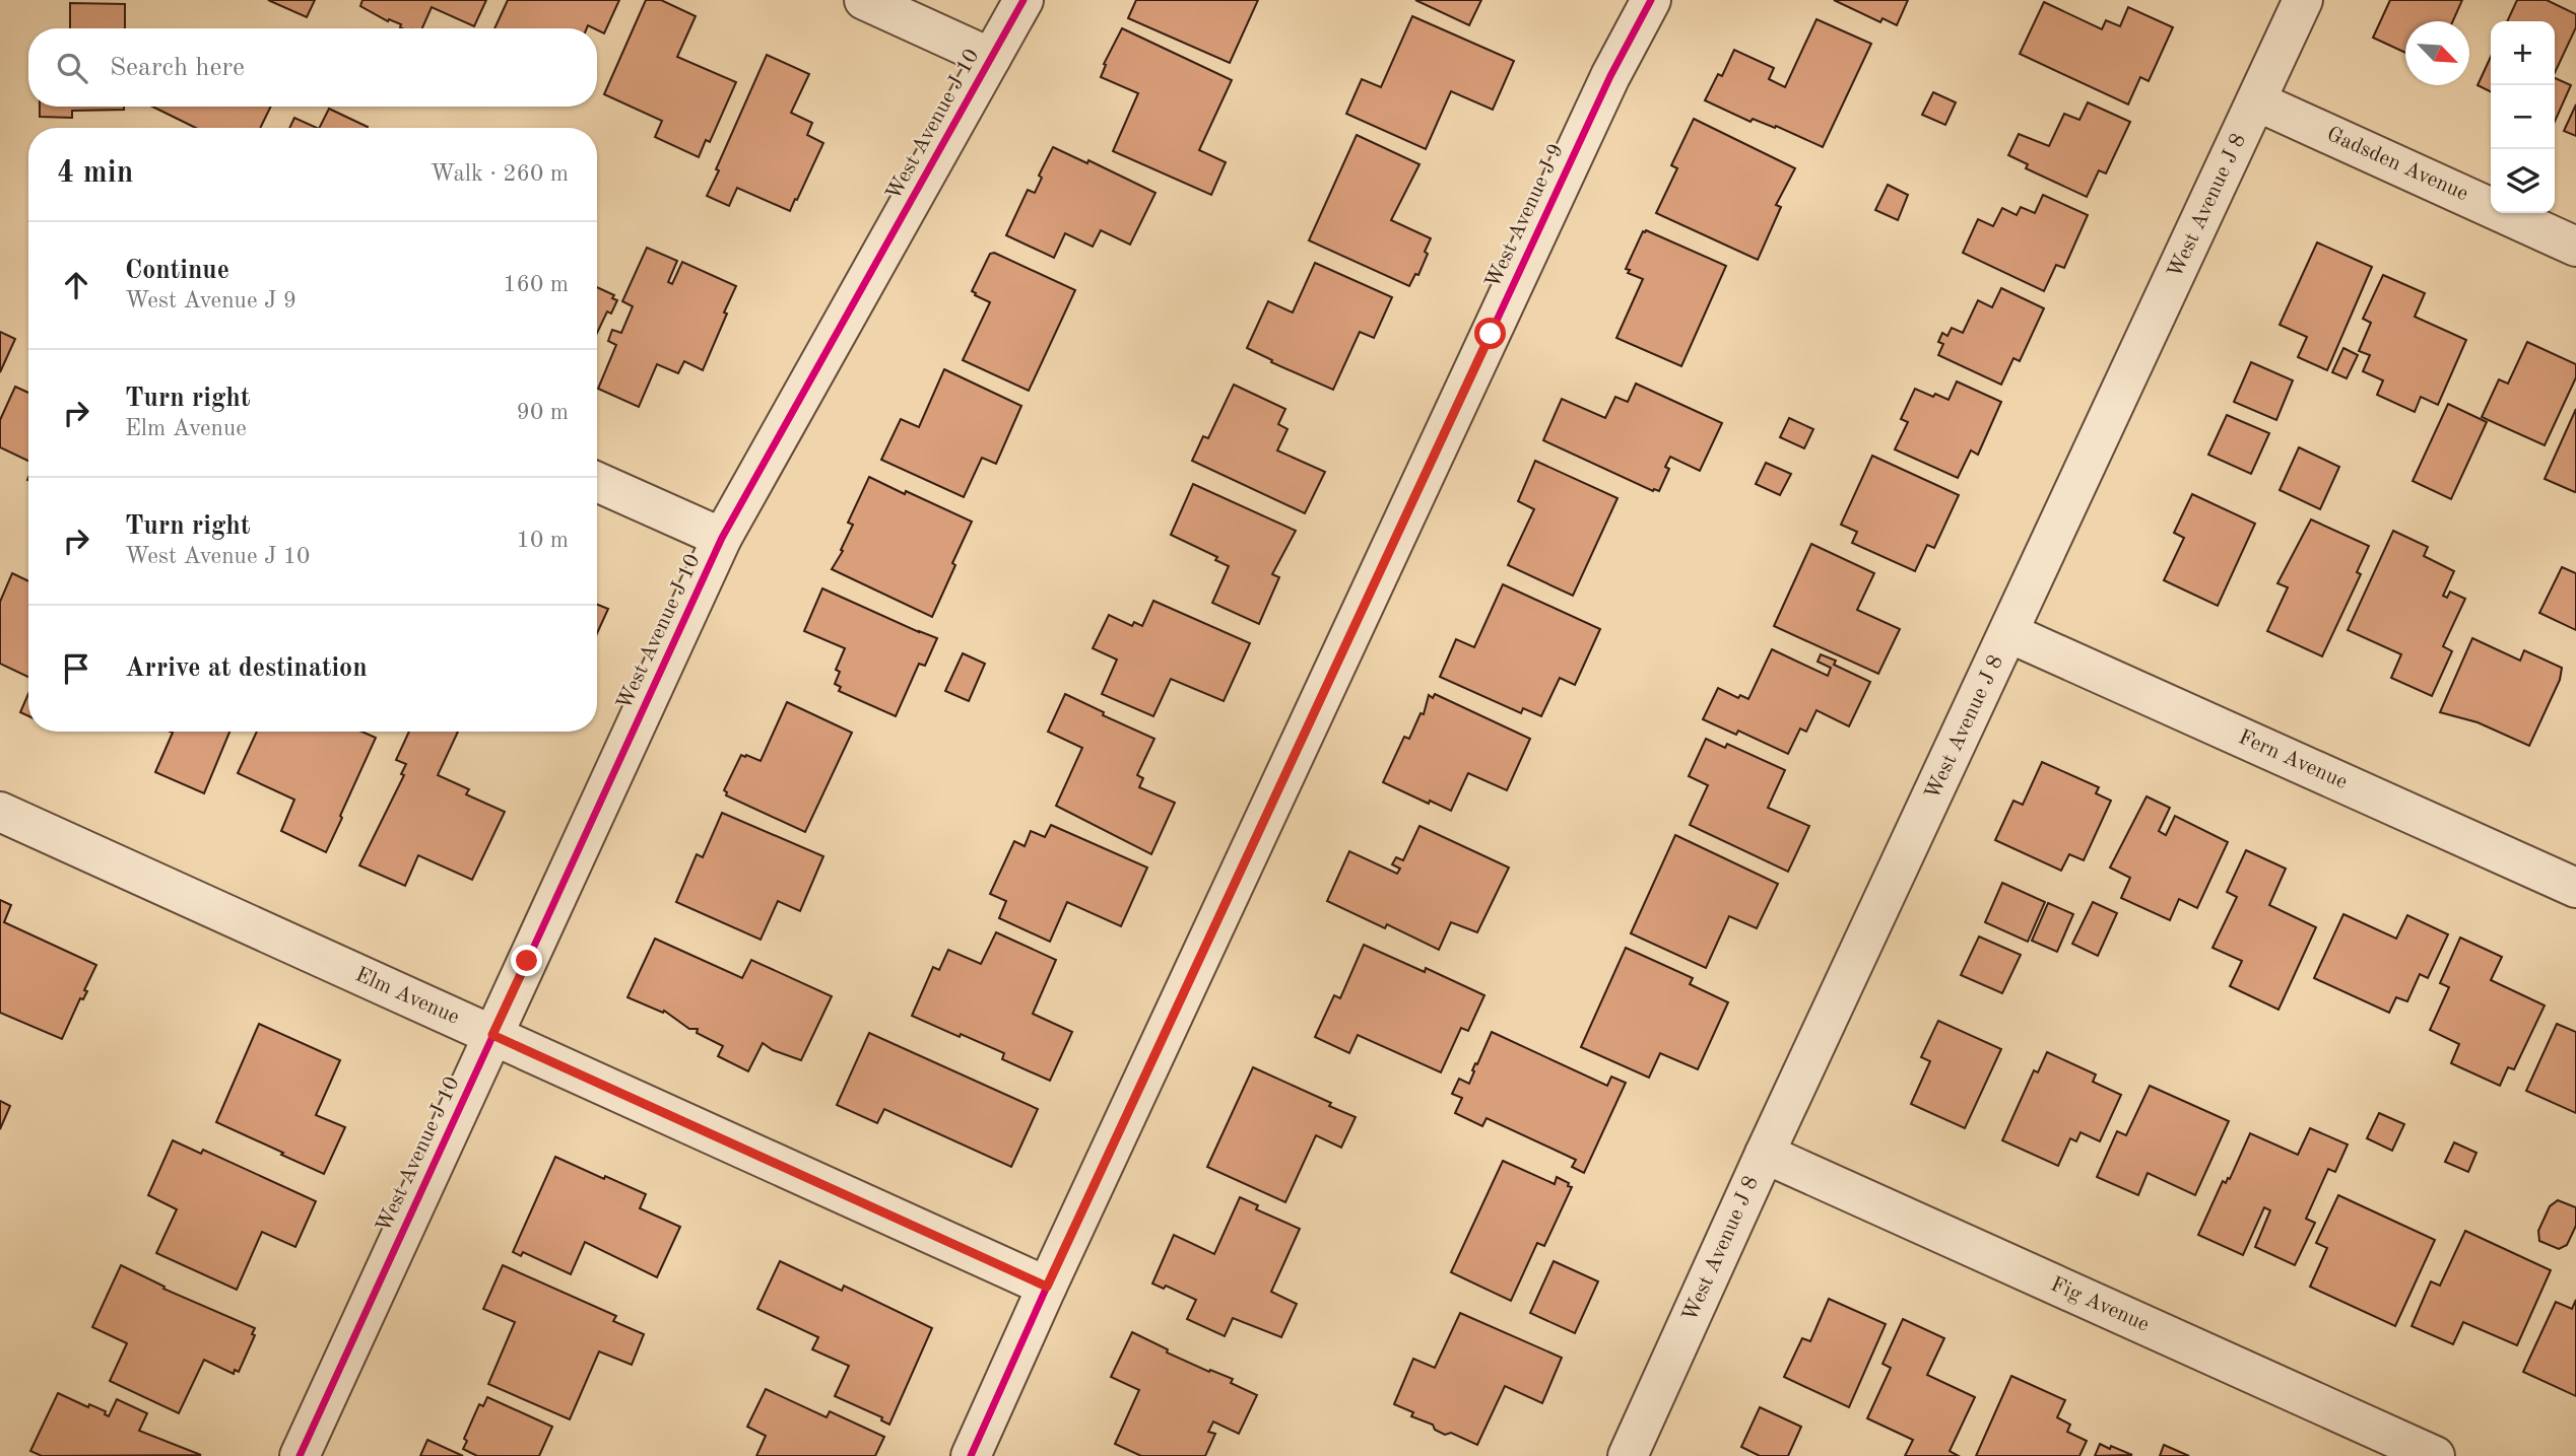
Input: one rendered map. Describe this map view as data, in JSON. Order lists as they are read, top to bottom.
{
  "streets": {
    "street": [
      "West Avenue J 10",
      "Gadsden Avenue",
      "West Avenue J 8",
      "West Avenue J 9",
      "Fern Avenue",
      "Elm Avenue",
      "Fig Avenue"
    ]
  },
  "crossings": [
    ["West Avenue J 10", "Elm Avenue"],
    ["Gadsden Avenue", "West Avenue J 8"],
    ["West Avenue J 8", "Fern Avenue"],
    ["West Avenue J 8", "Fig Avenue"],
    ["West Avenue J 9", "Elm Avenue"]
  ],
  "north": "bottom right",
  "page": {
    "map_buttons": ["+", "−"],
    "search": "Search here",
    "heading": ["4 min", "Walk · 260 m"],
    "list": [
      ["Continue", "West Avenue J 9", "160 m"],
      ["Turn right", "Elm Avenue", "90 m"],
      ["Turn right", "West Avenue J 10", "10 m"],
      "Arrive at destination"
    ]
  }
}
